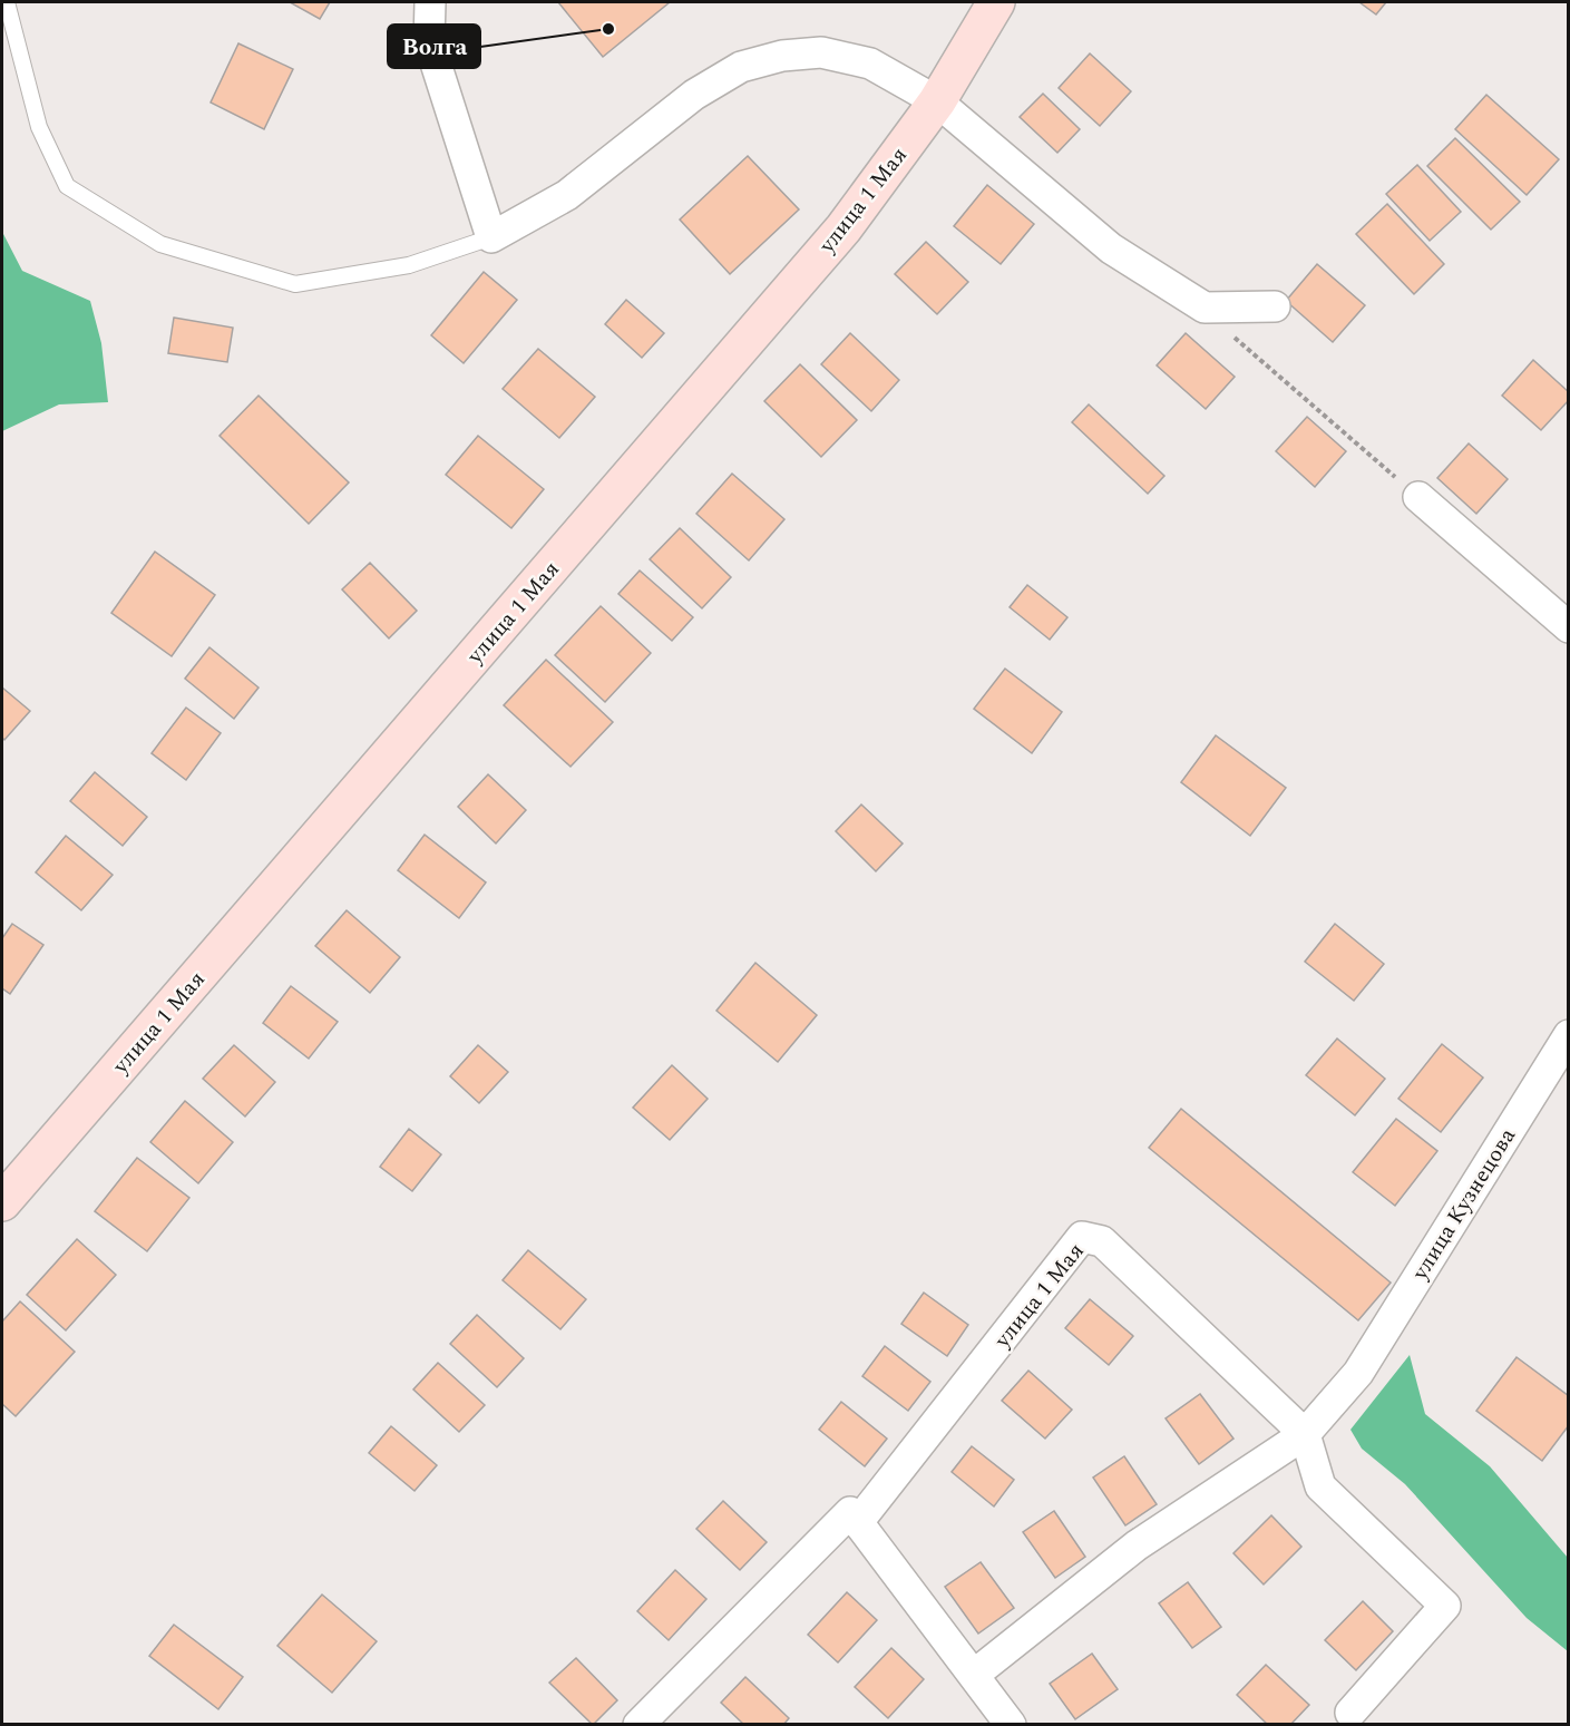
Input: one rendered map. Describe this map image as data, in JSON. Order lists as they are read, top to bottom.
{
  "streets": {
    "street": ["улица 1 Мая", "улица Кузнецова"]
  },
  "crossings": [
    ["улица 1 Мая", "улица Кузнецова"]
  ],
  "places": ["Волга"]
}
